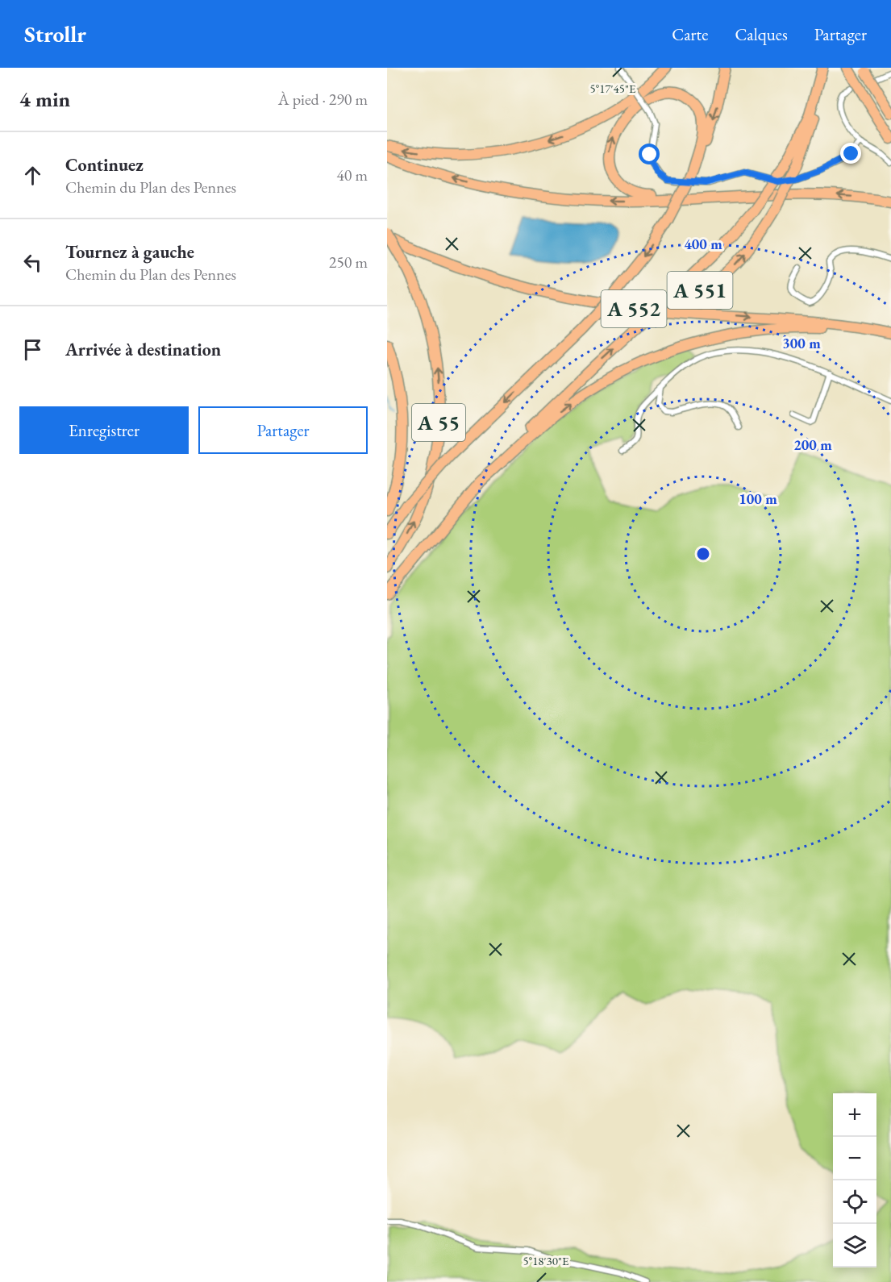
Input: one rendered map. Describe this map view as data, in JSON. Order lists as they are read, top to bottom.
{
  "streets": {
    "highway": ["A 551", "A 552", "A 55"]
  },
  "crossings": [
    ["A 551", "A 552"],
    ["A 551", "A 55"],
    ["A 552", "A 55"]
  ],
  "page": {
    "header": "Strollr",
    "nav": ["Carte", "Calques", "Partager"],
    "heading": ["4 min", "À pied · 290 m"],
    "list": [
      ["Continuez", "Chemin du Plan des Pennes", "40 m"],
      ["Tournez à gauche", "Chemin du Plan des Pennes", "250 m"],
      "Arrivée à destination"
    ],
    "buttons": ["Enregistrer", "Partager"],
    "map_buttons": ["+", "−"]
  },
  "coordinates": ["5°17'45\"E", "5°18'30\"E"],
  "rings": [
    "400 m",
    "300 m",
    "200 m",
    "100 m"
  ]
}
